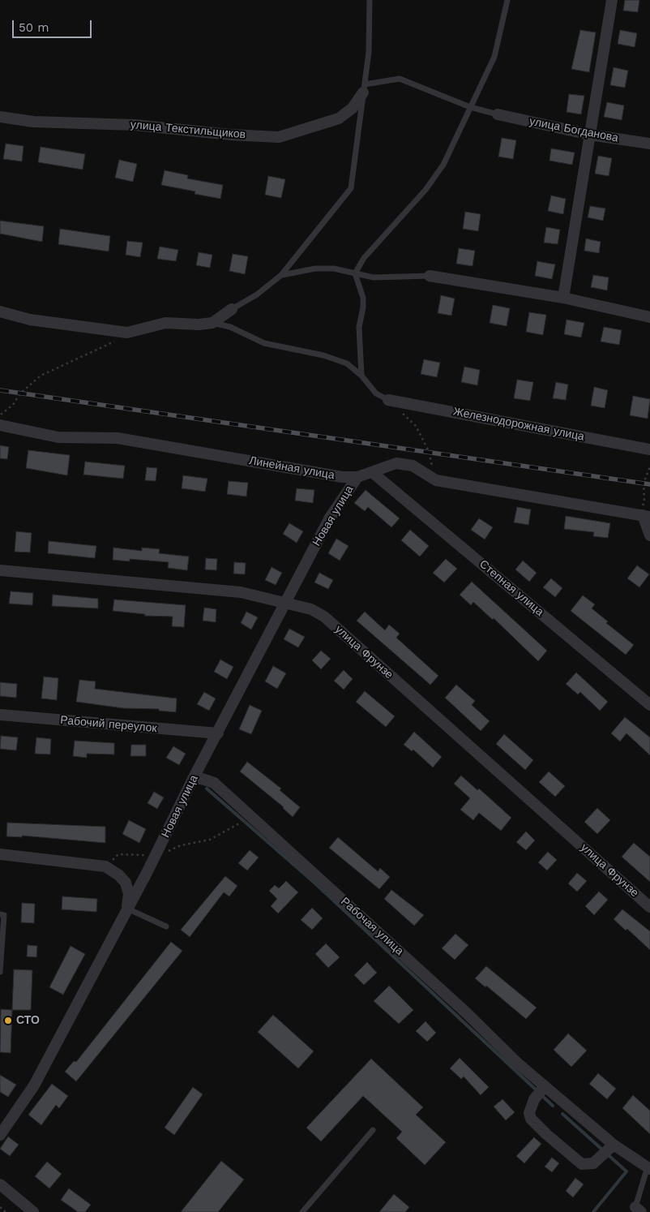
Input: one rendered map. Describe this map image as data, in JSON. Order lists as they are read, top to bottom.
{
  "streets": {
    "street": [
      "улица Текстильщиков",
      "улица Богданова",
      "Железнодорожная улица",
      "Линейная улица",
      "Новая улица",
      "Степная улица",
      "улица Фрунзе",
      "Рабочий переулок",
      "Рабочая улица"
    ]
  },
  "crossings": [
    ["Линейная улица", "Новая улица"],
    ["Линейная улица", "Степная улица"],
    ["Новая улица", "улица Фрунзе"],
    ["Новая улица", "Рабочий переулок"],
    ["Новая улица", "Рабочая улица"]
  ],
  "places": ["СТО"],
  "scale_bar": "50 m"
}
